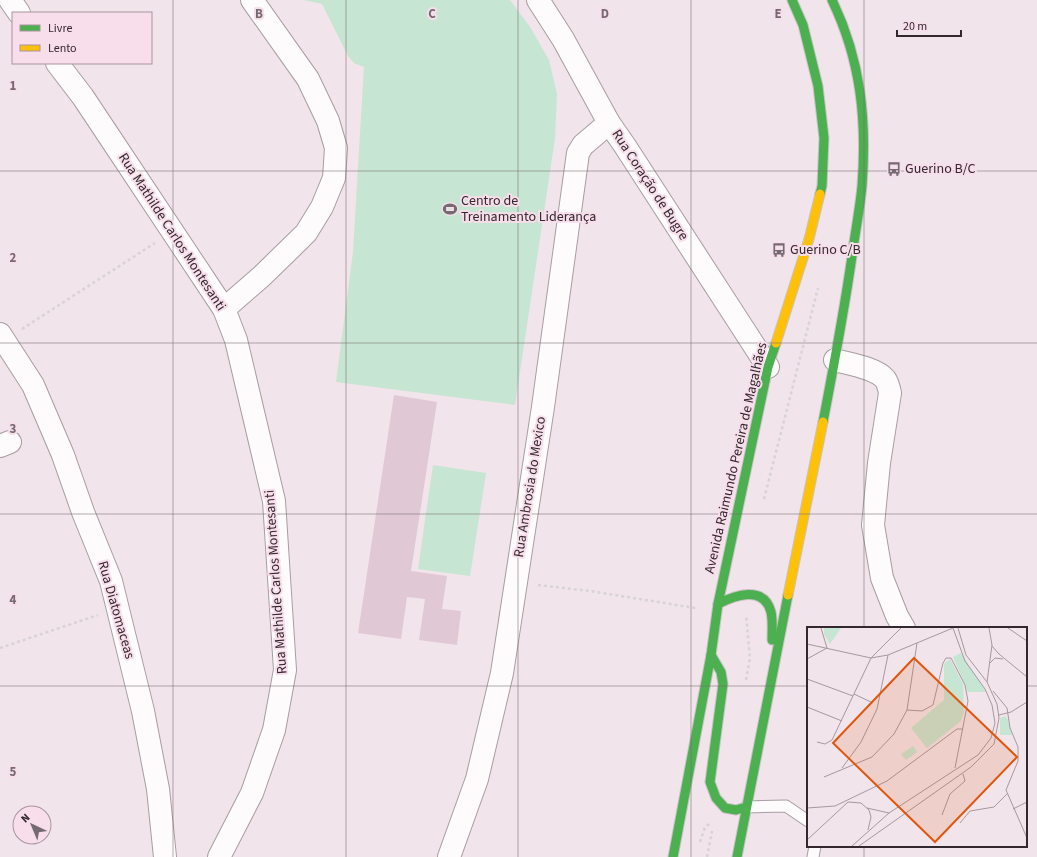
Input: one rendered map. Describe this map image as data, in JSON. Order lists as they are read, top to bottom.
{
  "streets": {
    "main road": ["Avenida Raimundo Pereira de Magalhães"],
    "street": [
      "Rua Coração de Bugre",
      "Rua Mathilde Carlos Montesanti",
      "Rua Ambrosia do Mexico",
      "Rua Diatomaceas"
    ]
  },
  "crossings": [
    ["Rua Coração de Bugre", "Avenida Raimundo Pereira de Magalhães"],
    ["Rua Coração de Bugre", "Rua Ambrosia do Mexico"]
  ],
  "places": {
    "bus stop": ["Guerino B/C", "Guerino C/B"],
    "sports": ["Centro de Treinamento Liderança"]
  },
  "legend": ["Livre", "Lento"],
  "scale_bar": "20 m",
  "north": "top left",
  "grid": {
    "columns": [
      "B",
      "C",
      "D",
      "E"
    ],
    "rows": [
      "1",
      "2",
      "3",
      "4",
      "5"
    ]
  }
}
